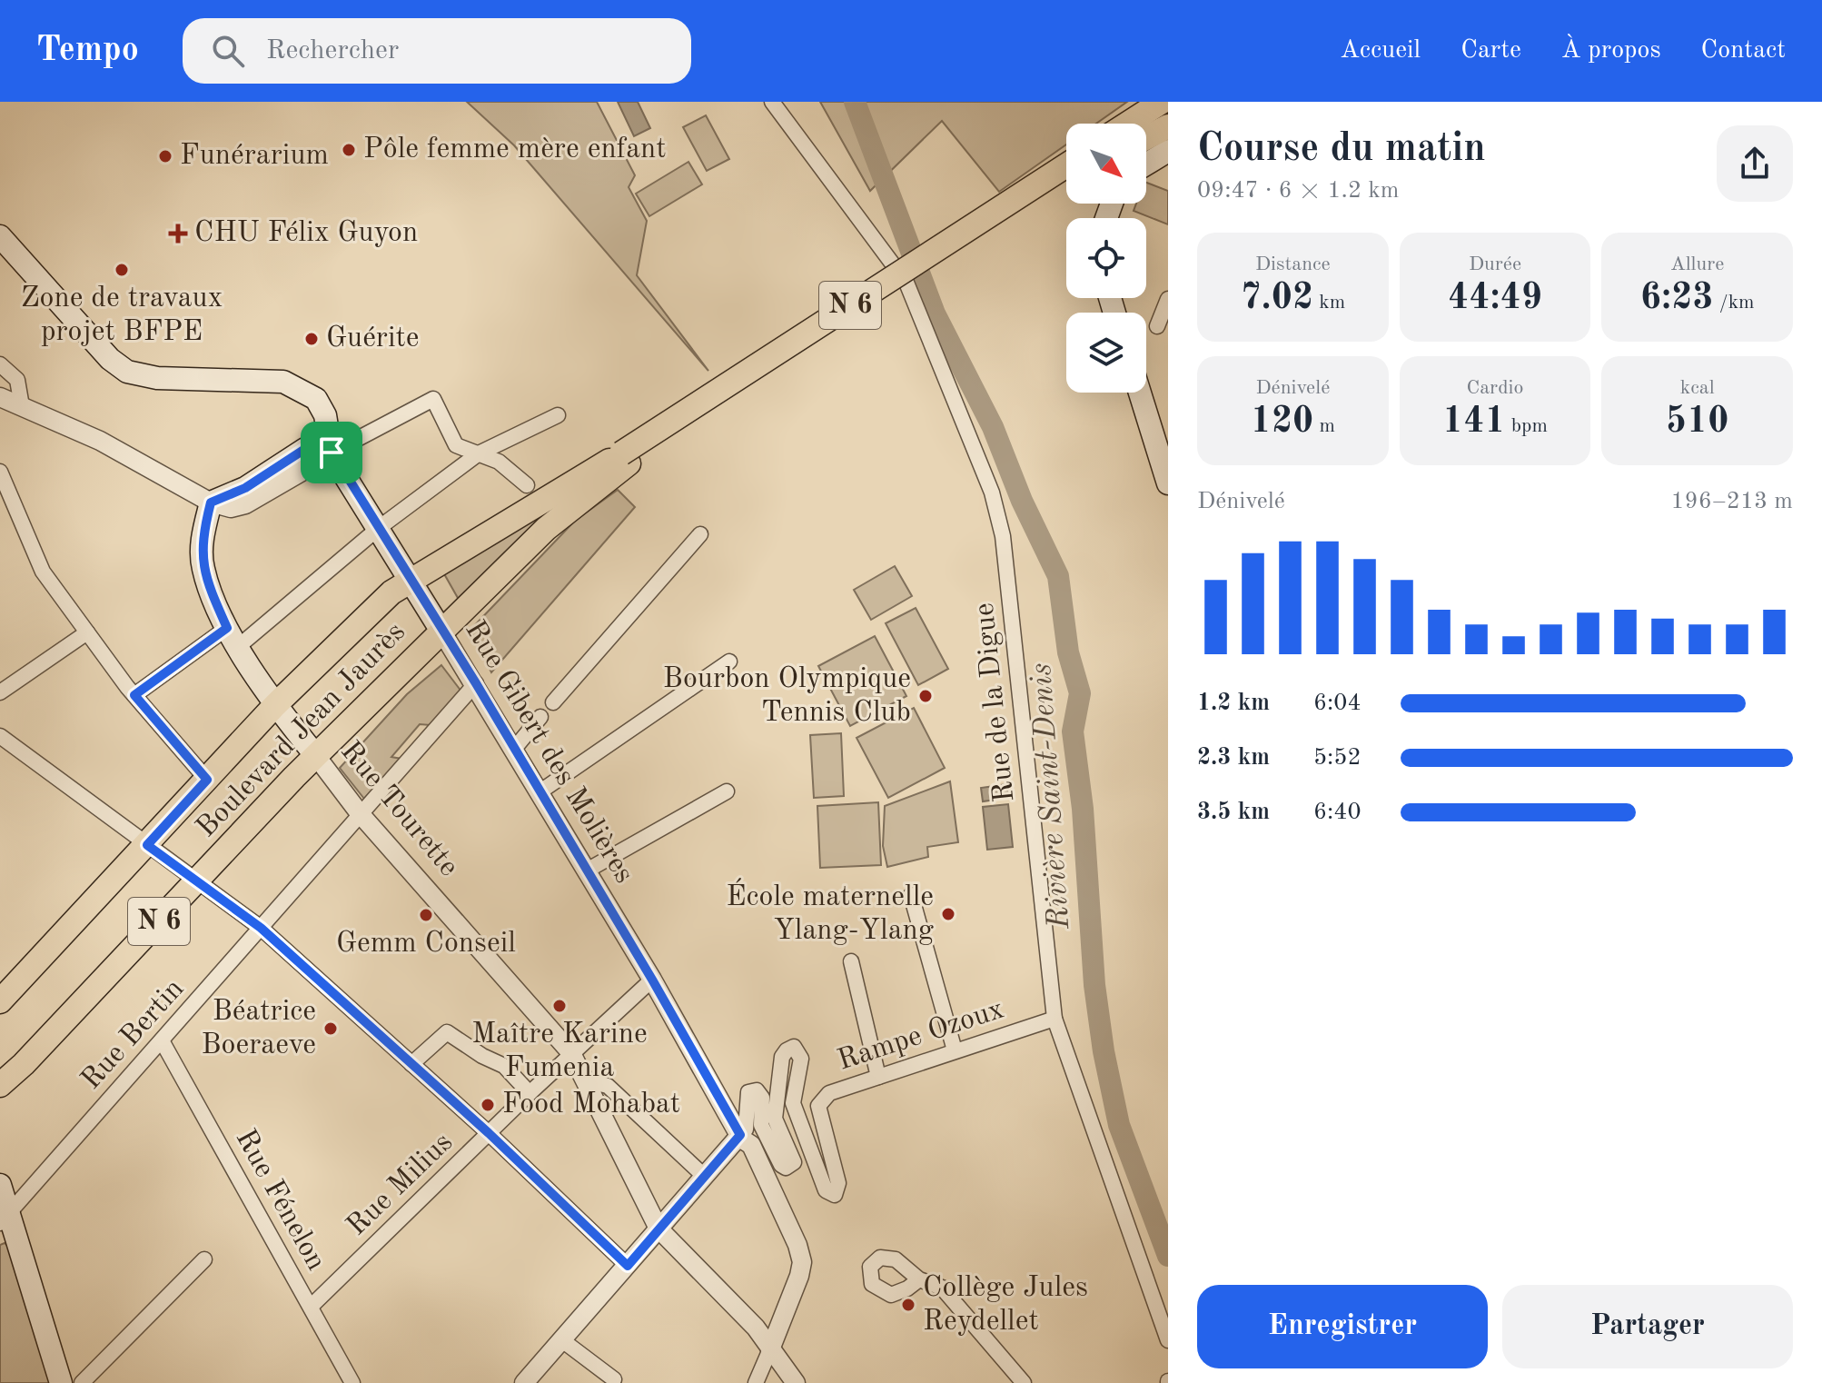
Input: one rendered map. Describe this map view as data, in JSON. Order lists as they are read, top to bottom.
{
  "streets": {
    "main road": [
      "N 6",
      "Boulevard Jean Jaurès",
      "Rue Gibert des Molières",
      "Rue Tourette"
    ],
    "street": [
      "Rue de la Digue",
      "Rue Bertin",
      "Rampe Ozoux",
      "Rue Milius",
      "Rue Fénelon"
    ]
  },
  "crossings": [
    ["N 6", "Boulevard Jean Jaurès"],
    ["Rue de la Digue", "Rampe Ozoux"],
    ["Boulevard Jean Jaurès", "Rue Gibert des Molières"],
    ["Boulevard Jean Jaurès", "Rue Tourette"],
    ["Rue Gibert des Molières", "Rue Tourette"],
    ["Rue Gibert des Molières", "Rue Bertin"],
    ["Rue Gibert des Molières", "Rampe Ozoux"],
    ["Rue Gibert des Molières", "Rue Milius"],
    ["Rue Tourette", "Rue Bertin"],
    ["Rue Tourette", "Rue Milius"],
    ["Rue Bertin", "Rue Fénelon"],
    ["Rue Milius", "Rue Fénelon"]
  ],
  "water": ["Rivière Saint-Denis"],
  "places": {
    "other": [
      "Pôle femme mère enfant",
      "Funérarium",
      "Zone de travaux projet BFPE",
      "Guérite",
      "Bourbon Olympique Tennis Club",
      "École maternelle Ylang-Ylang",
      "Gemm Conseil",
      "Maître Karine Fumenia",
      "Béatrice Boeraeve",
      "Food Mohabat",
      "Collège Jules Reydellet"
    ],
    "health": ["CHU Félix Guyon"]
  },
  "north": "bottom right",
  "page": {
    "header": "Tempo",
    "search": "Rechercher",
    "nav": [
      "Accueil",
      "Carte",
      "À propos",
      "Contact"
    ],
    "heading": ["Course du matin", "09:47 · 6 × 1.2 km"],
    "stats": [
      ["Distance", "7.02 km"],
      ["Durée", "44:49"],
      ["Allure", "6:23 /km"],
      ["Dénivelé", "120 m"],
      ["Cardio", "141 bpm"],
      ["kcal", "510"]
    ],
    "chart": ["Dénivelé", "196–213 m"],
    "list": [
      {
        "name": "1.2 km",
        "note": "6:04"
      },
      {
        "name": "2.3 km",
        "note": "5:52"
      },
      {
        "name": "3.5 km",
        "note": "6:40"
      }
    ],
    "buttons": ["Enregistrer", "Partager"]
  }
}
